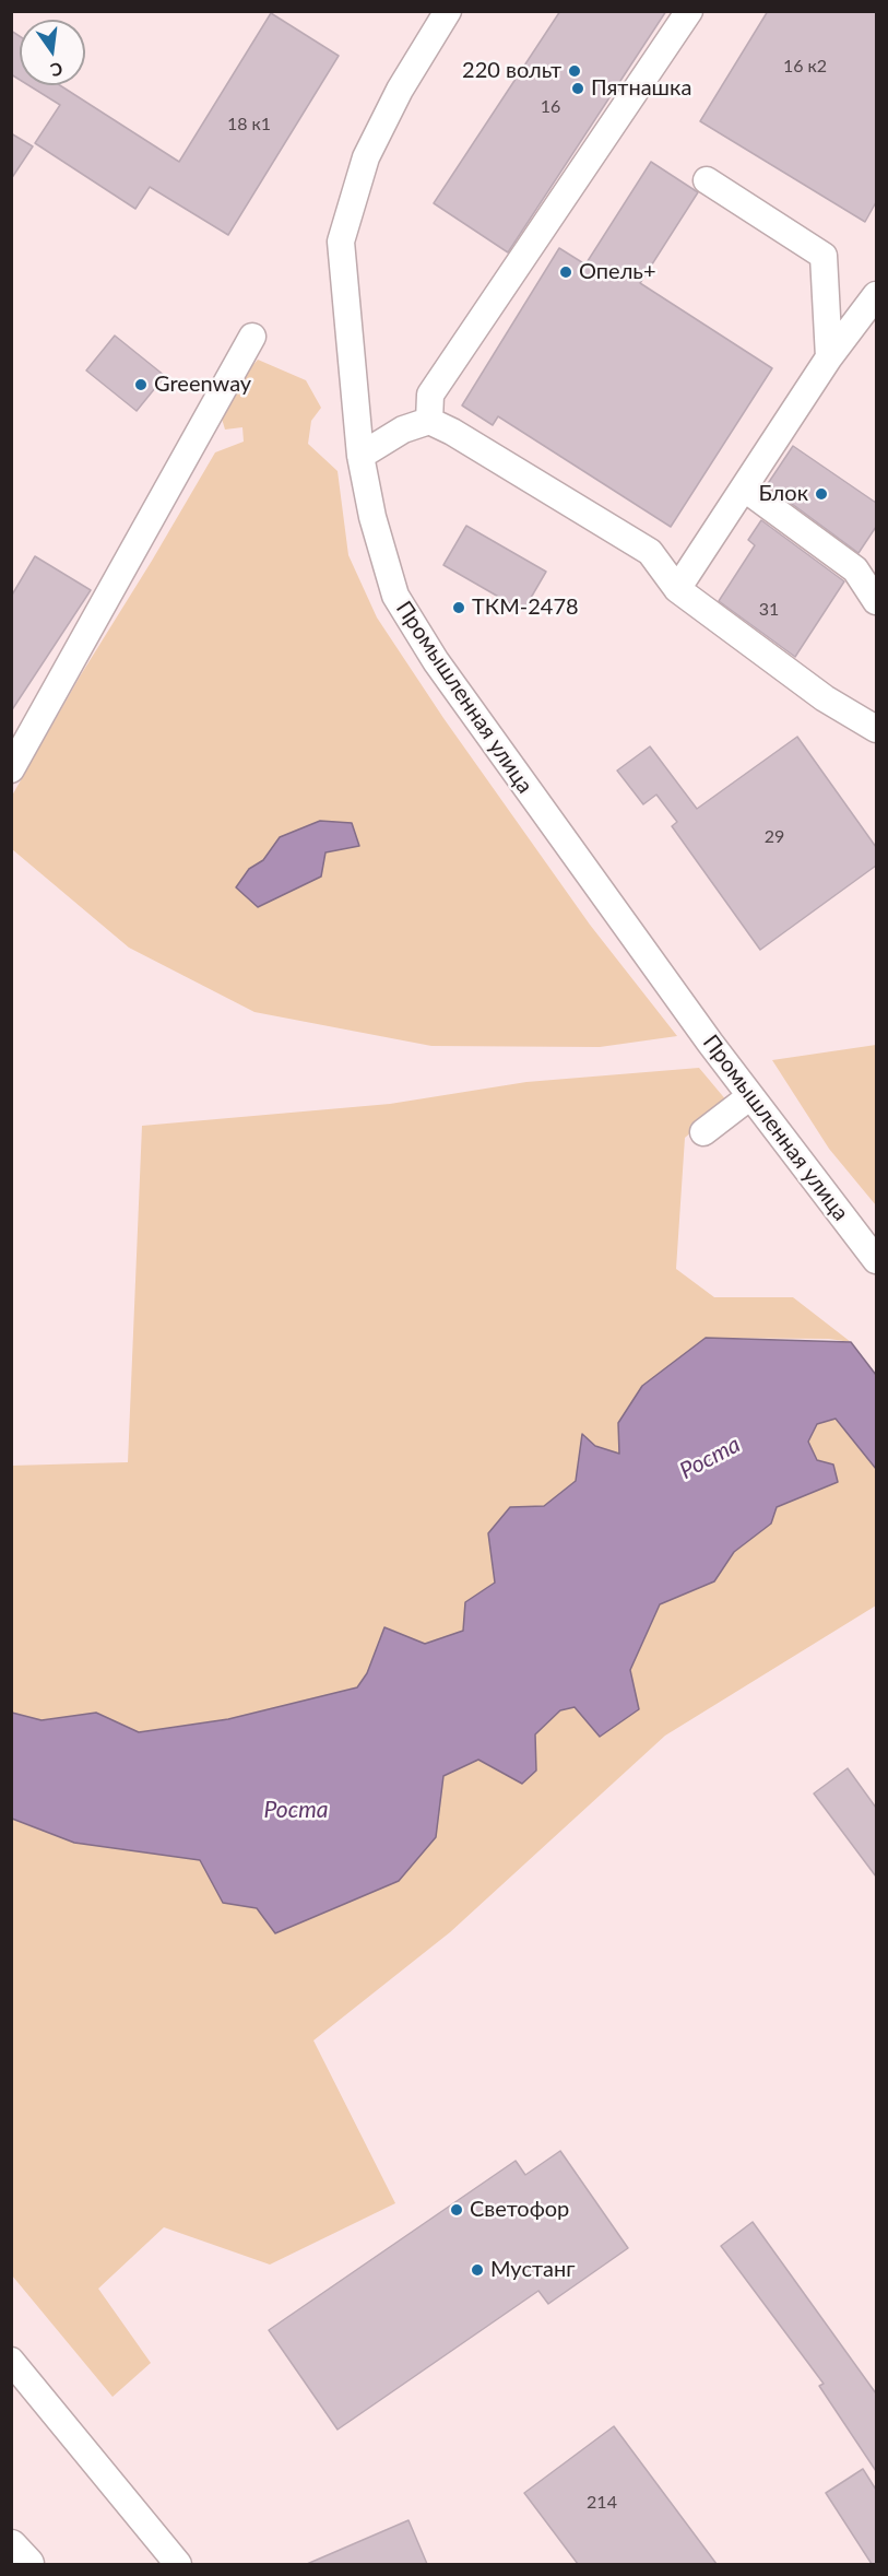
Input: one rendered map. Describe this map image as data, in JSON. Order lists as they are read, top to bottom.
{
  "streets": {
    "street": ["Промышленная улица"]
  },
  "water": ["Роста"],
  "places": [
    "220 вольт",
    "Пятнашка",
    "Опель+",
    "Greenway",
    "Блок",
    "ТКМ-2478",
    "Светофор",
    "Мустанг"
  ],
  "house_numbers": [
    "16 к2",
    "16",
    "18 к1",
    "31",
    "29",
    "214"
  ],
  "north": "bottom"
}
